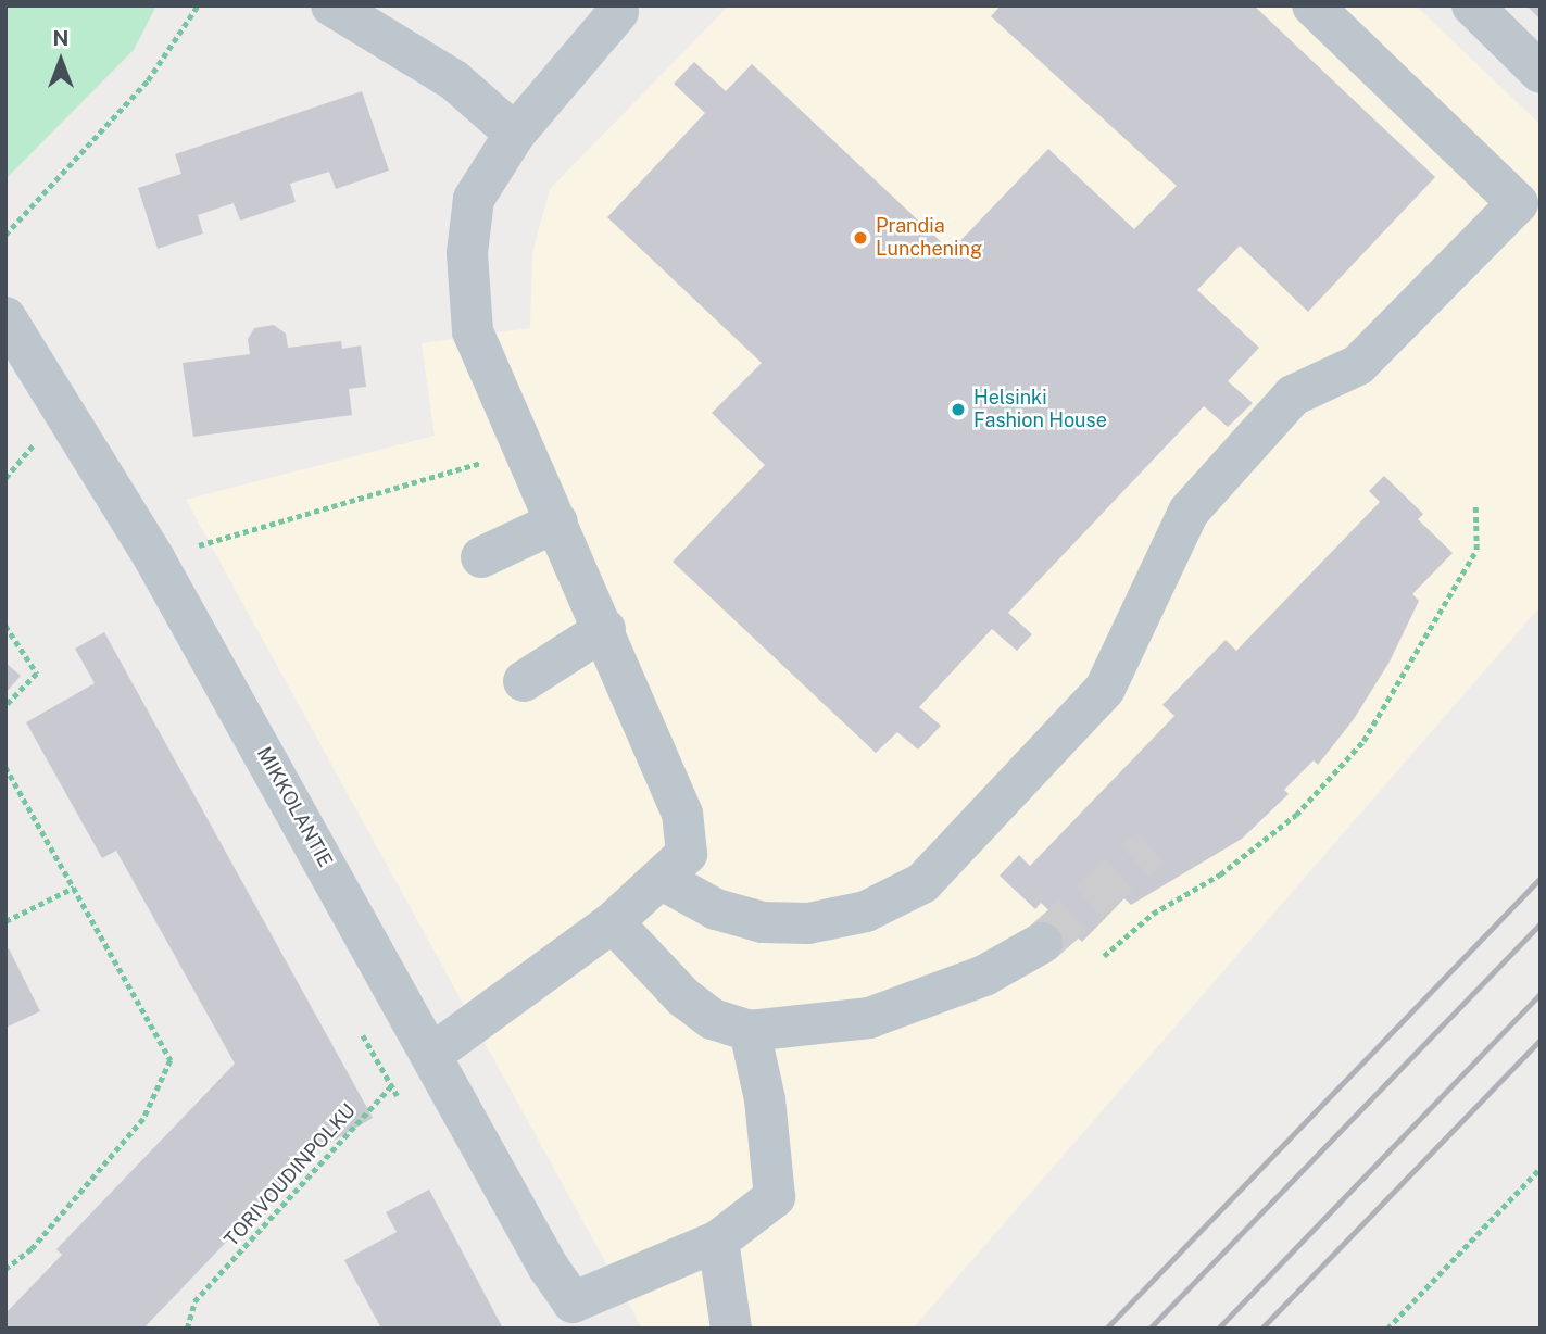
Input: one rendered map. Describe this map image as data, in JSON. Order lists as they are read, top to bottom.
{
  "streets": {
    "street": ["MIKKOLANTIE"],
    "path": ["TORIVOUDINPOLKU"]
  },
  "crossings": [
    ["MIKKOLANTIE", "TORIVOUDINPOLKU"]
  ],
  "places": ["Prandia Lunchening", "Helsinki Fashion House"],
  "north": "top"
}
